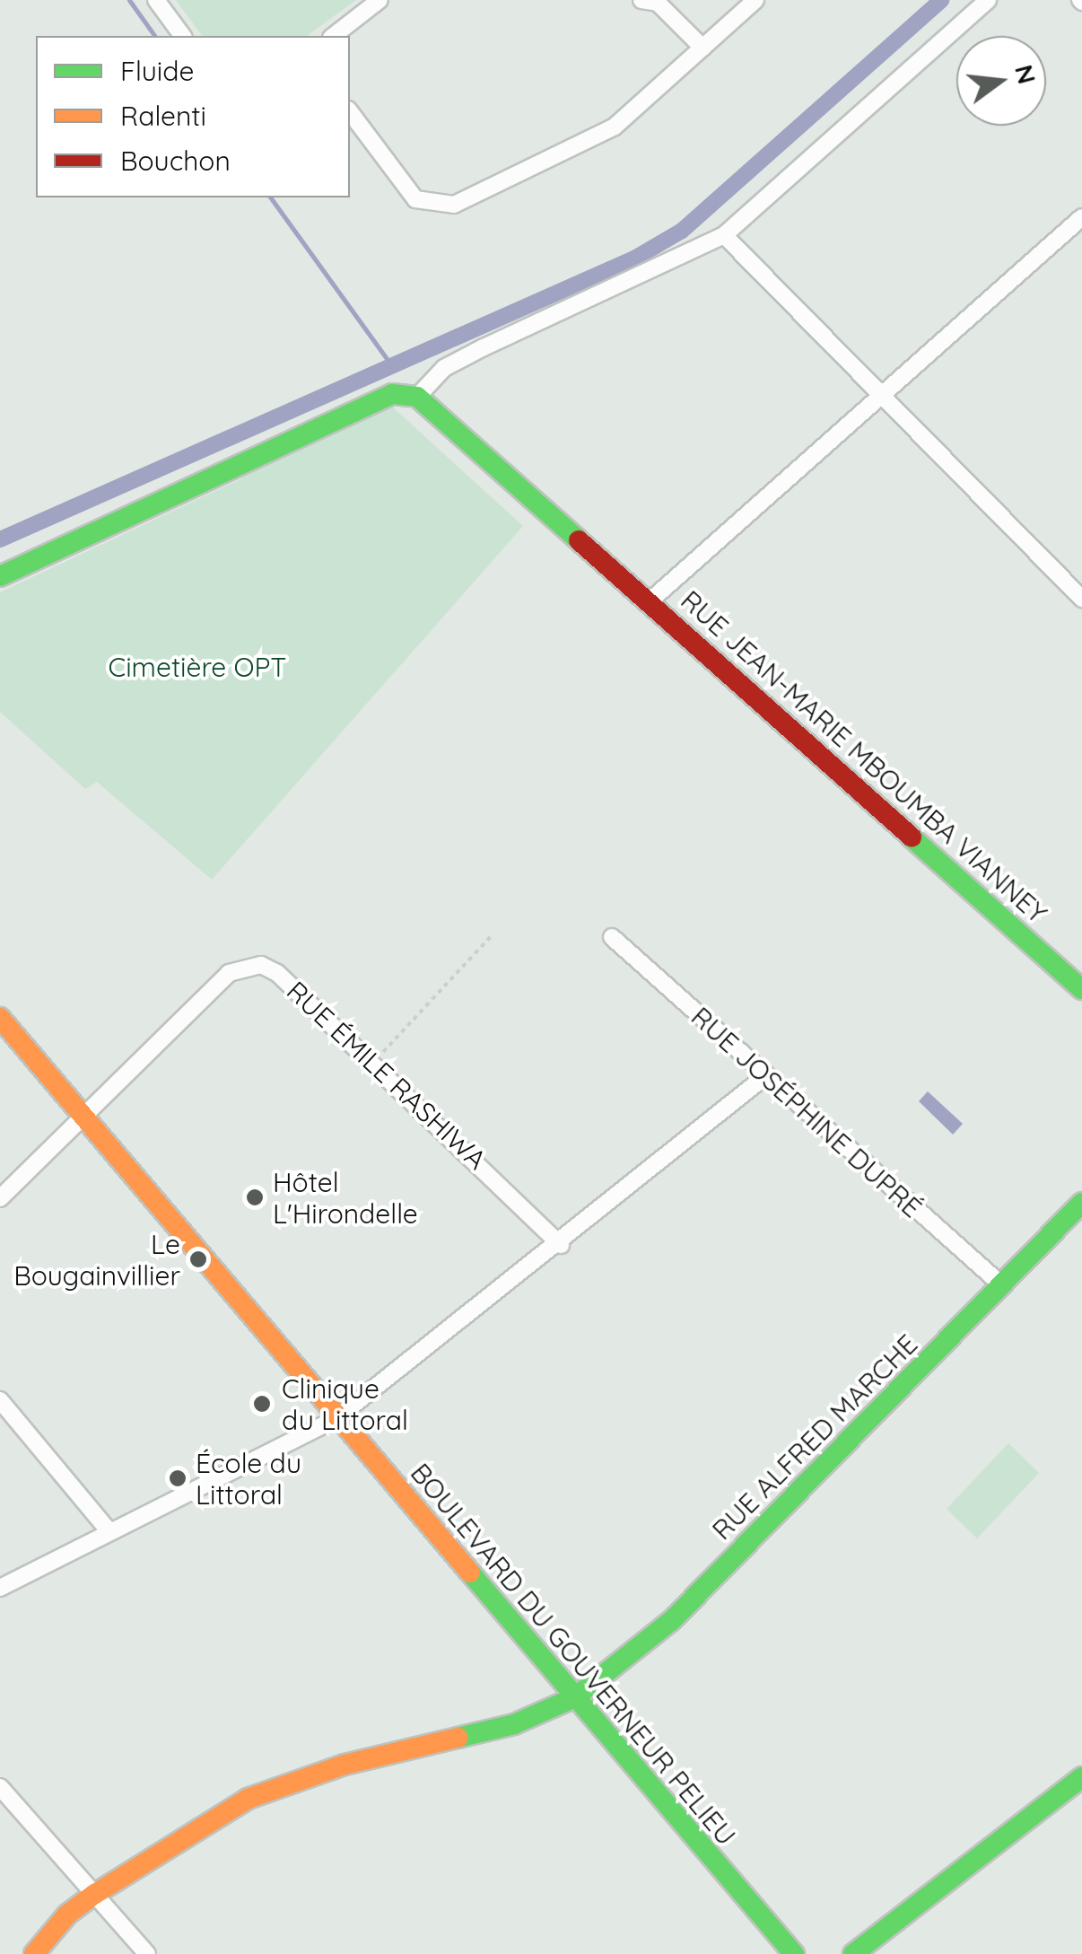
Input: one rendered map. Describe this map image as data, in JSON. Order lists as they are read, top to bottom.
{
  "streets": {
    "street": [
      "RUE JEAN-MARIE MBOUMBA VIANNEY",
      "RUE ÉMILE RASHIWA",
      "RUE JOSÉPHINE DUPRÉ",
      "RUE ALFRED MARCHE",
      "BOULEVARD DU GOUVERNEUR PELIEU"
    ]
  },
  "crossings": [
    ["RUE ÉMILE RASHIWA", "BOULEVARD DU GOUVERNEUR PELIEU"],
    ["RUE JOSÉPHINE DUPRÉ", "RUE ALFRED MARCHE"],
    ["RUE ALFRED MARCHE", "BOULEVARD DU GOUVERNEUR PELIEU"]
  ],
  "parks": ["Cimetière OPT"],
  "places": [
    "Hôtel L'Hirondelle",
    "Le Bougainvillier",
    "Clinique du Littoral",
    "École du Littoral"
  ],
  "legend": ["Fluide", "Ralenti", "Bouchon"],
  "north": "right"
}
